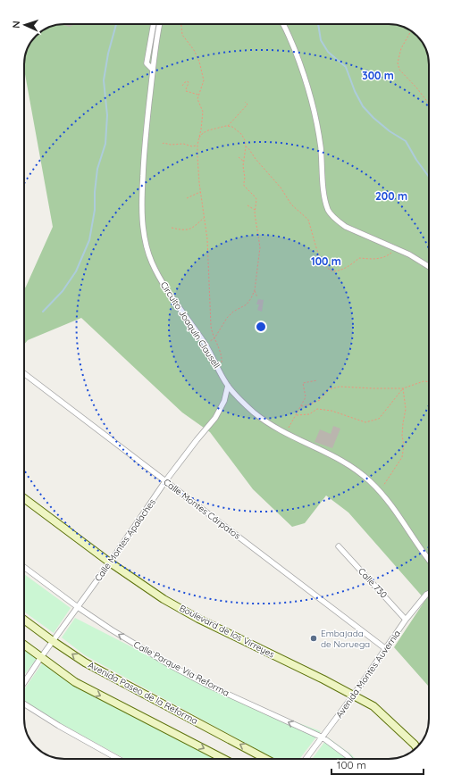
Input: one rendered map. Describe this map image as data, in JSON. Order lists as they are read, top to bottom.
{
  "streets": {
    "main road": ["Boulevard de los Virreyes", "Avenida Paseo de la Reforma"],
    "street": [
      "Circuito Joaquín Clausell",
      "Calle Montes Cárpatos",
      "Calle Montes Apalaches",
      "Calle 730",
      "Calle Parque Vía Reforma",
      "Avenida Montes Auvernia"
    ]
  },
  "crossings": [
    ["Circuito Joaquín Clausell", "Calle Montes Apalaches"],
    ["Calle Montes Cárpatos", "Calle Montes Apalaches"],
    ["Calle Montes Cárpatos", "Avenida Montes Auvernia"],
    ["Calle Montes Apalaches", "Boulevard de los Virreyes"],
    ["Calle Montes Apalaches", "Calle Parque Vía Reforma"],
    ["Calle Montes Apalaches", "Avenida Paseo de la Reforma"],
    ["Calle 730", "Avenida Montes Auvernia"],
    ["Boulevard de los Virreyes", "Avenida Montes Auvernia"],
    ["Calle Parque Vía Reforma", "Avenida Montes Auvernia"]
  ],
  "one_way": ["Calle Parque Vía Reforma"],
  "places": ["Embajada de Noruega"],
  "scale_bar": "100 m",
  "north": "left",
  "rings": ["300 m", "200 m", "100 m"]
}
